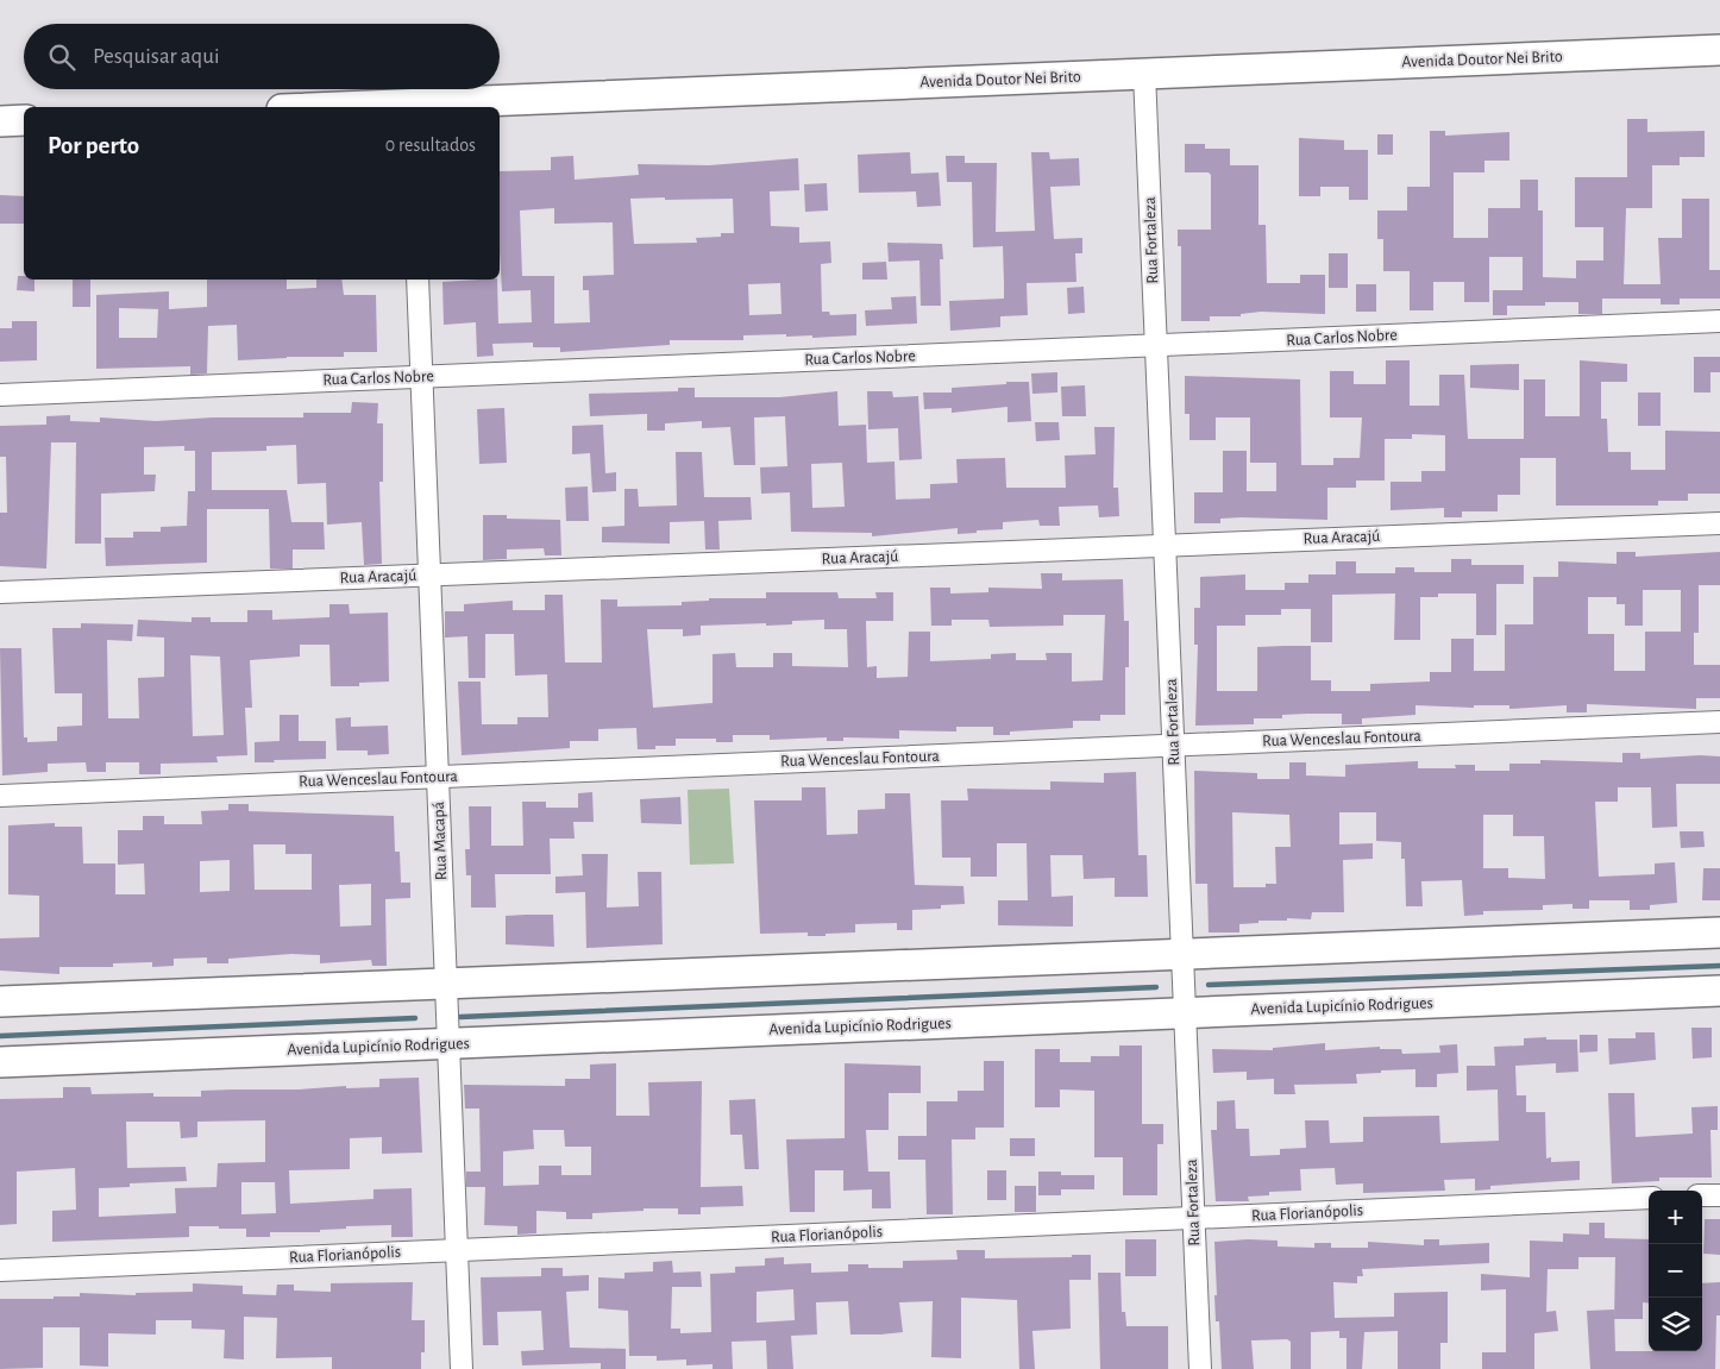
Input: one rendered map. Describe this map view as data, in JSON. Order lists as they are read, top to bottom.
{
  "streets": {
    "street": [
      "Avenida Doutor Nei Brito",
      "Rua Fortaleza",
      "Rua Carlos Nobre",
      "Rua Aracajú",
      "Rua Wenceslau Fontoura",
      "Rua Macapá",
      "Avenida Lupicínio Rodrigues",
      "Rua Florianópolis"
    ]
  },
  "crossings": [
    ["Avenida Doutor Nei Brito", "Rua Fortaleza"],
    ["Rua Fortaleza", "Rua Carlos Nobre"],
    ["Rua Fortaleza", "Rua Aracajú"],
    ["Rua Fortaleza", "Rua Wenceslau Fontoura"],
    ["Rua Fortaleza", "Avenida Lupicínio Rodrigues"],
    ["Rua Fortaleza", "Rua Florianópolis"],
    ["Rua Carlos Nobre", "Rua Macapá"],
    ["Rua Aracajú", "Rua Macapá"],
    ["Rua Wenceslau Fontoura", "Rua Macapá"],
    ["Rua Macapá", "Avenida Lupicínio Rodrigues"],
    ["Rua Macapá", "Rua Florianópolis"]
  ],
  "page": {
    "search": "Pesquisar aqui",
    "heading": ["Por perto", "0 resultados"],
    "map_buttons": ["+", "−"]
  }
}
